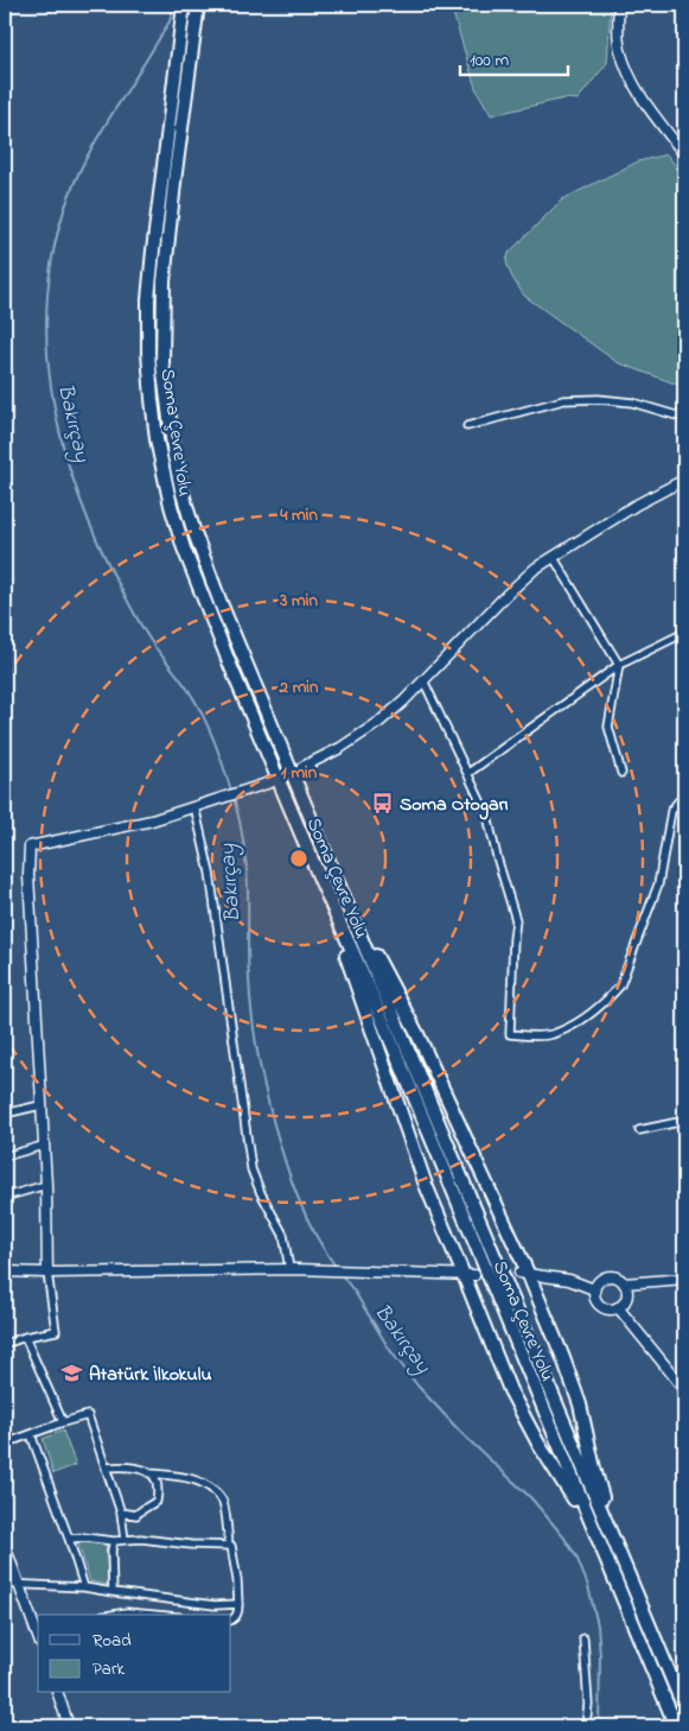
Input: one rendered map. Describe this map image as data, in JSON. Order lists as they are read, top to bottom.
{
  "streets": {
    "highway": ["Soma Çevre Yolu"]
  },
  "water": ["Bakırçay"],
  "places": {
    "bus stop": ["Soma Otogarı"],
    "school or university": ["Atatürk İlkokulu"]
  },
  "legend": ["Road", "Park"],
  "scale_bar": "100 m",
  "rings": [
    "4 min",
    "3 min",
    "2 min",
    "1 min"
  ]
}
